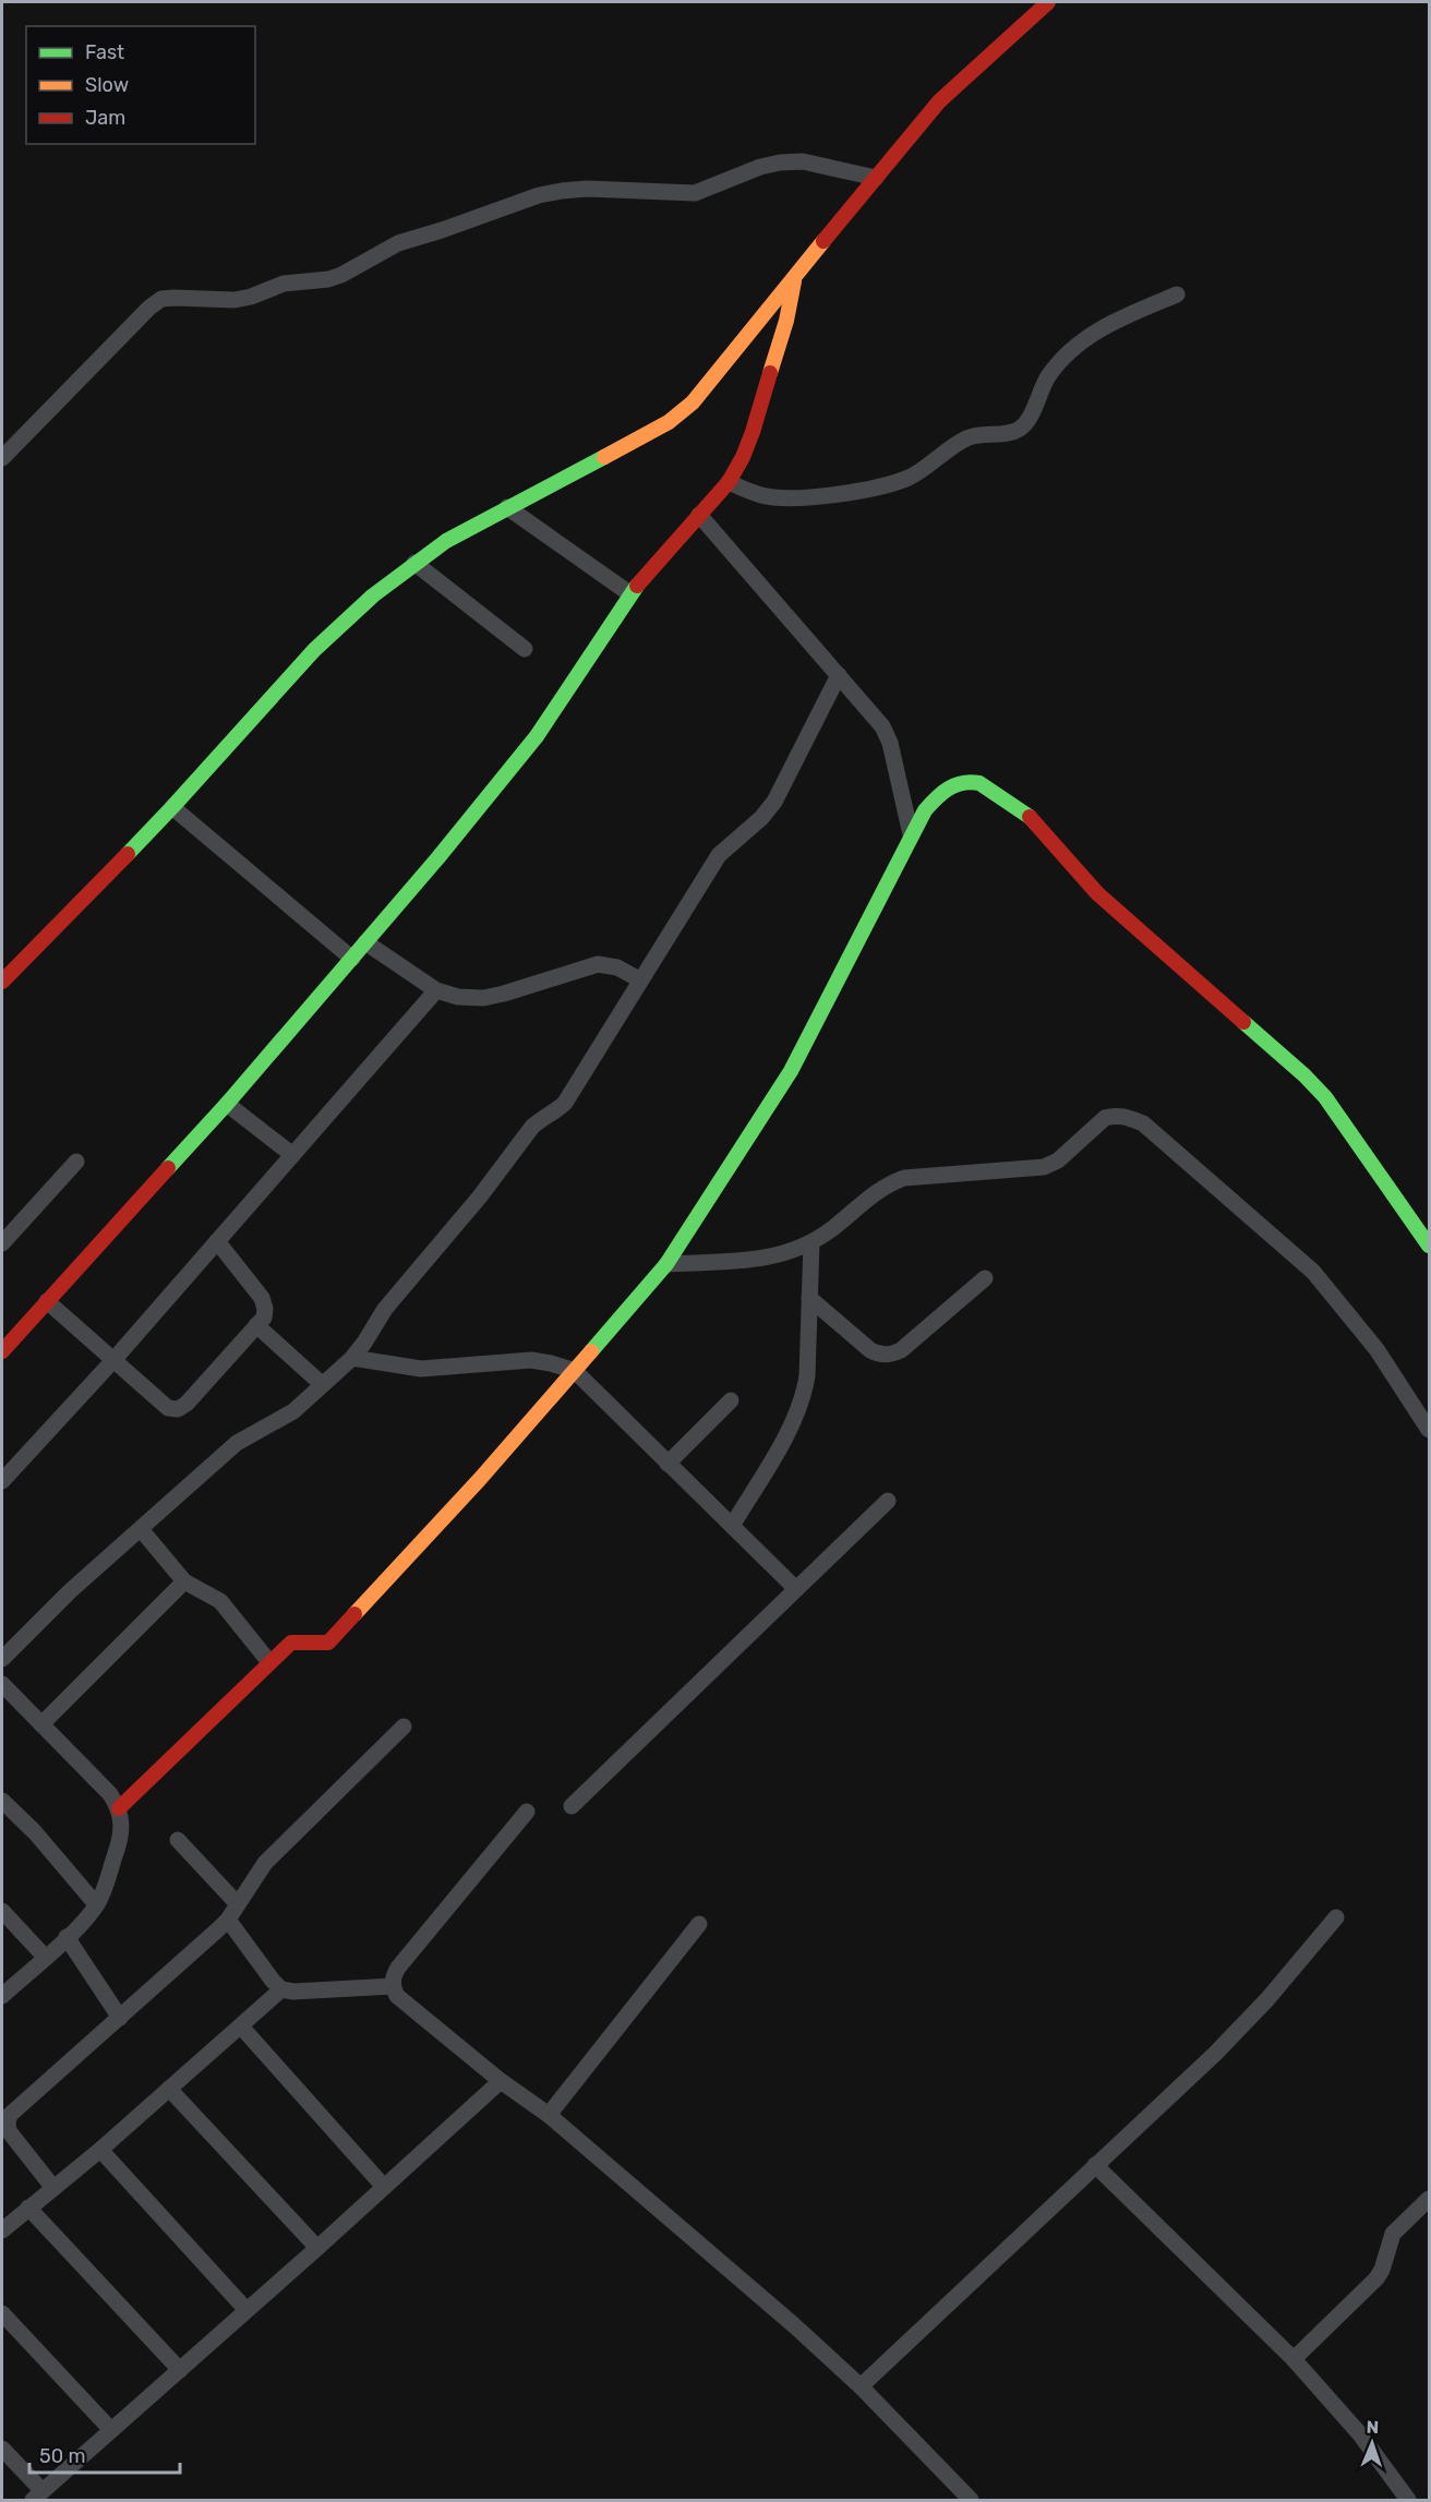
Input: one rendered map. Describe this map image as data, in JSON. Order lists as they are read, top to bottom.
{
  "legend": ["Fast", "Slow", "Jam"],
  "scale_bar": "50 m",
  "north": "top"
}
